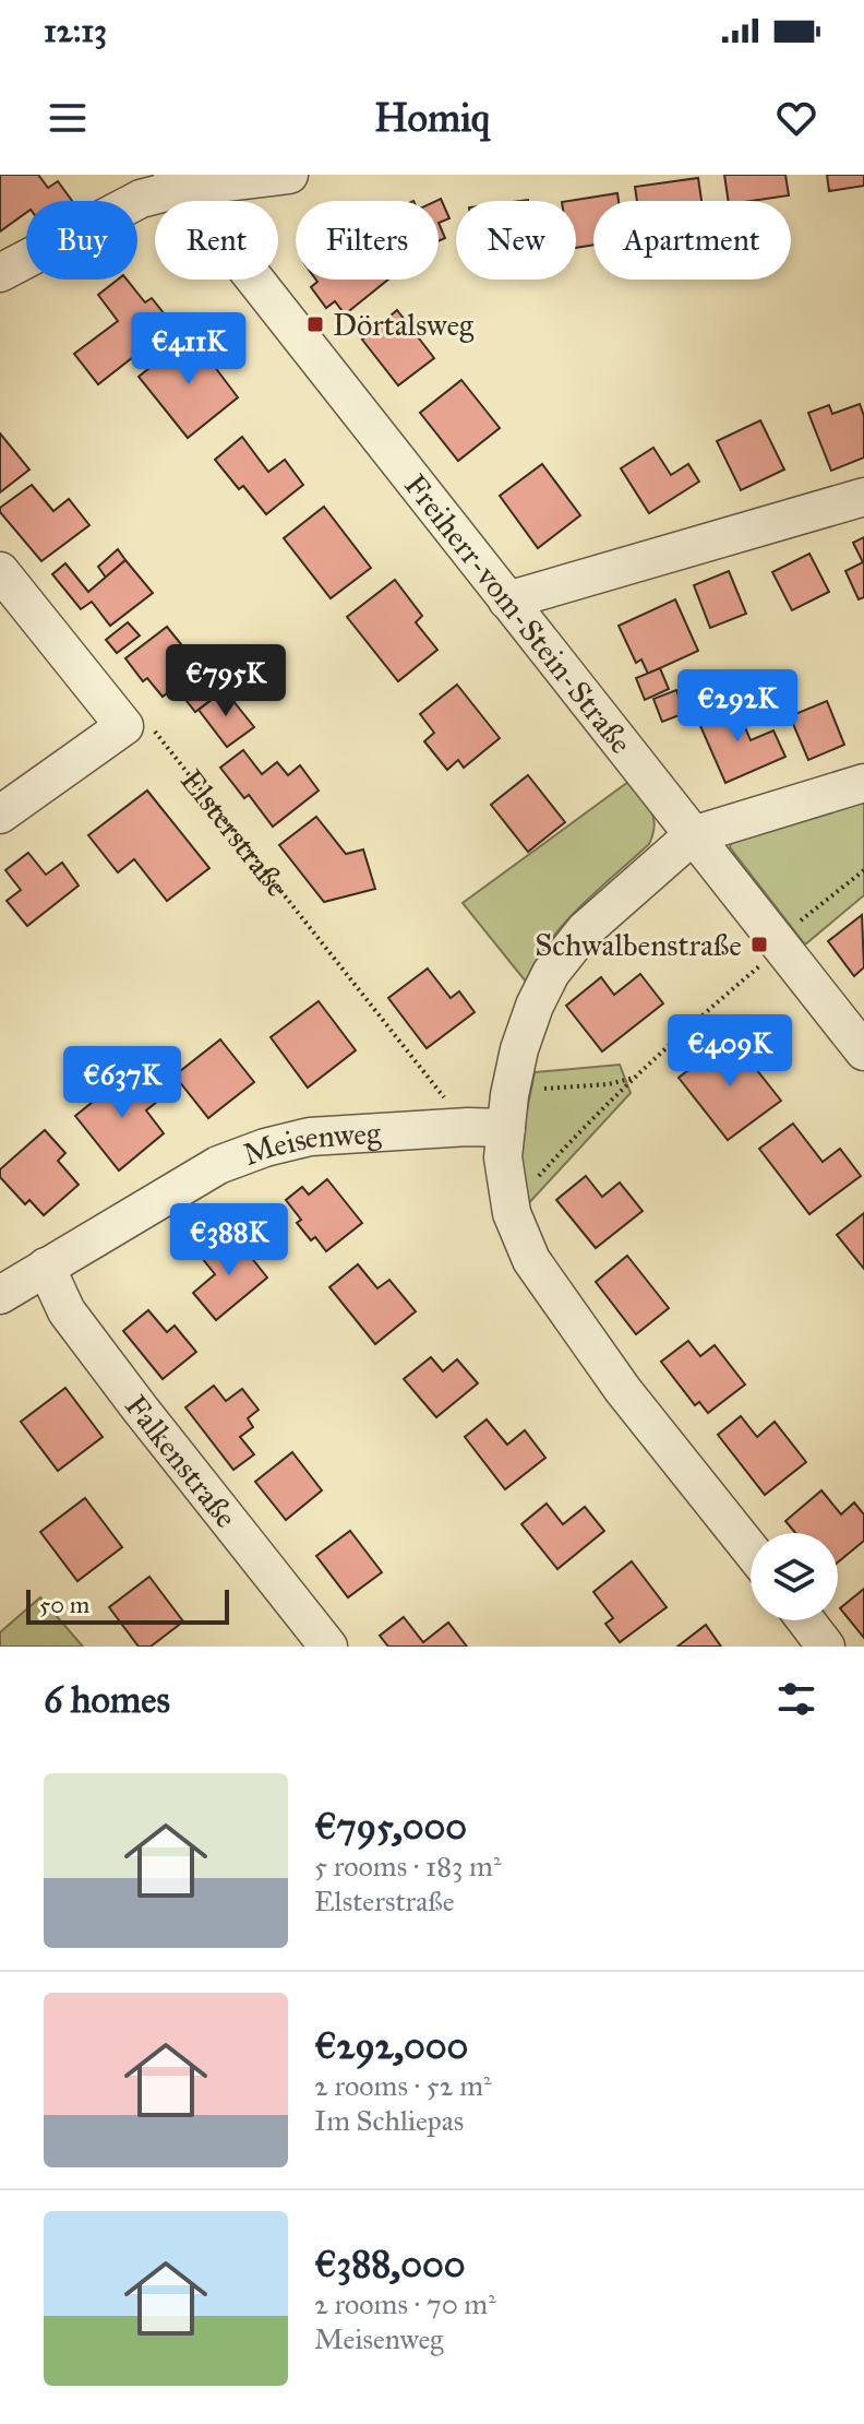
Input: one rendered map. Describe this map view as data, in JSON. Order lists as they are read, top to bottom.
{
  "streets": {
    "street": ["Freiherr-vom-Stein-Straße", "Meisenweg", "Falkenstraße"],
    "path": ["Elsterstraße"]
  },
  "crossings": [
    ["Elsterstraße", "Meisenweg"],
    ["Meisenweg", "Falkenstraße"]
  ],
  "places": {
    "transit": ["Dörtalsweg", "Schwalbenstraße"]
  },
  "scale_bar": "50 m",
  "page": {
    "status": "12:13",
    "header": "Homiq",
    "chip": [
      "Buy",
      "Rent",
      "Filters",
      "New",
      "Apartment"
    ],
    "price": [
      "€411K",
      "€795K",
      "€292K",
      "€409K",
      "€637K",
      "€388K"
    ],
    "scale": "50 m",
    "heading": "6 homes",
    "list": [
      {
        "name": "€795,000",
        "note": "5 rooms · 183 m² · Elsterstraße"
      },
      {
        "name": "€292,000",
        "note": "2 rooms · 52 m² · Im Schliepas"
      },
      {
        "name": "€388,000",
        "note": "2 rooms · 70 m² · Meisenweg"
      }
    ]
  }
}
